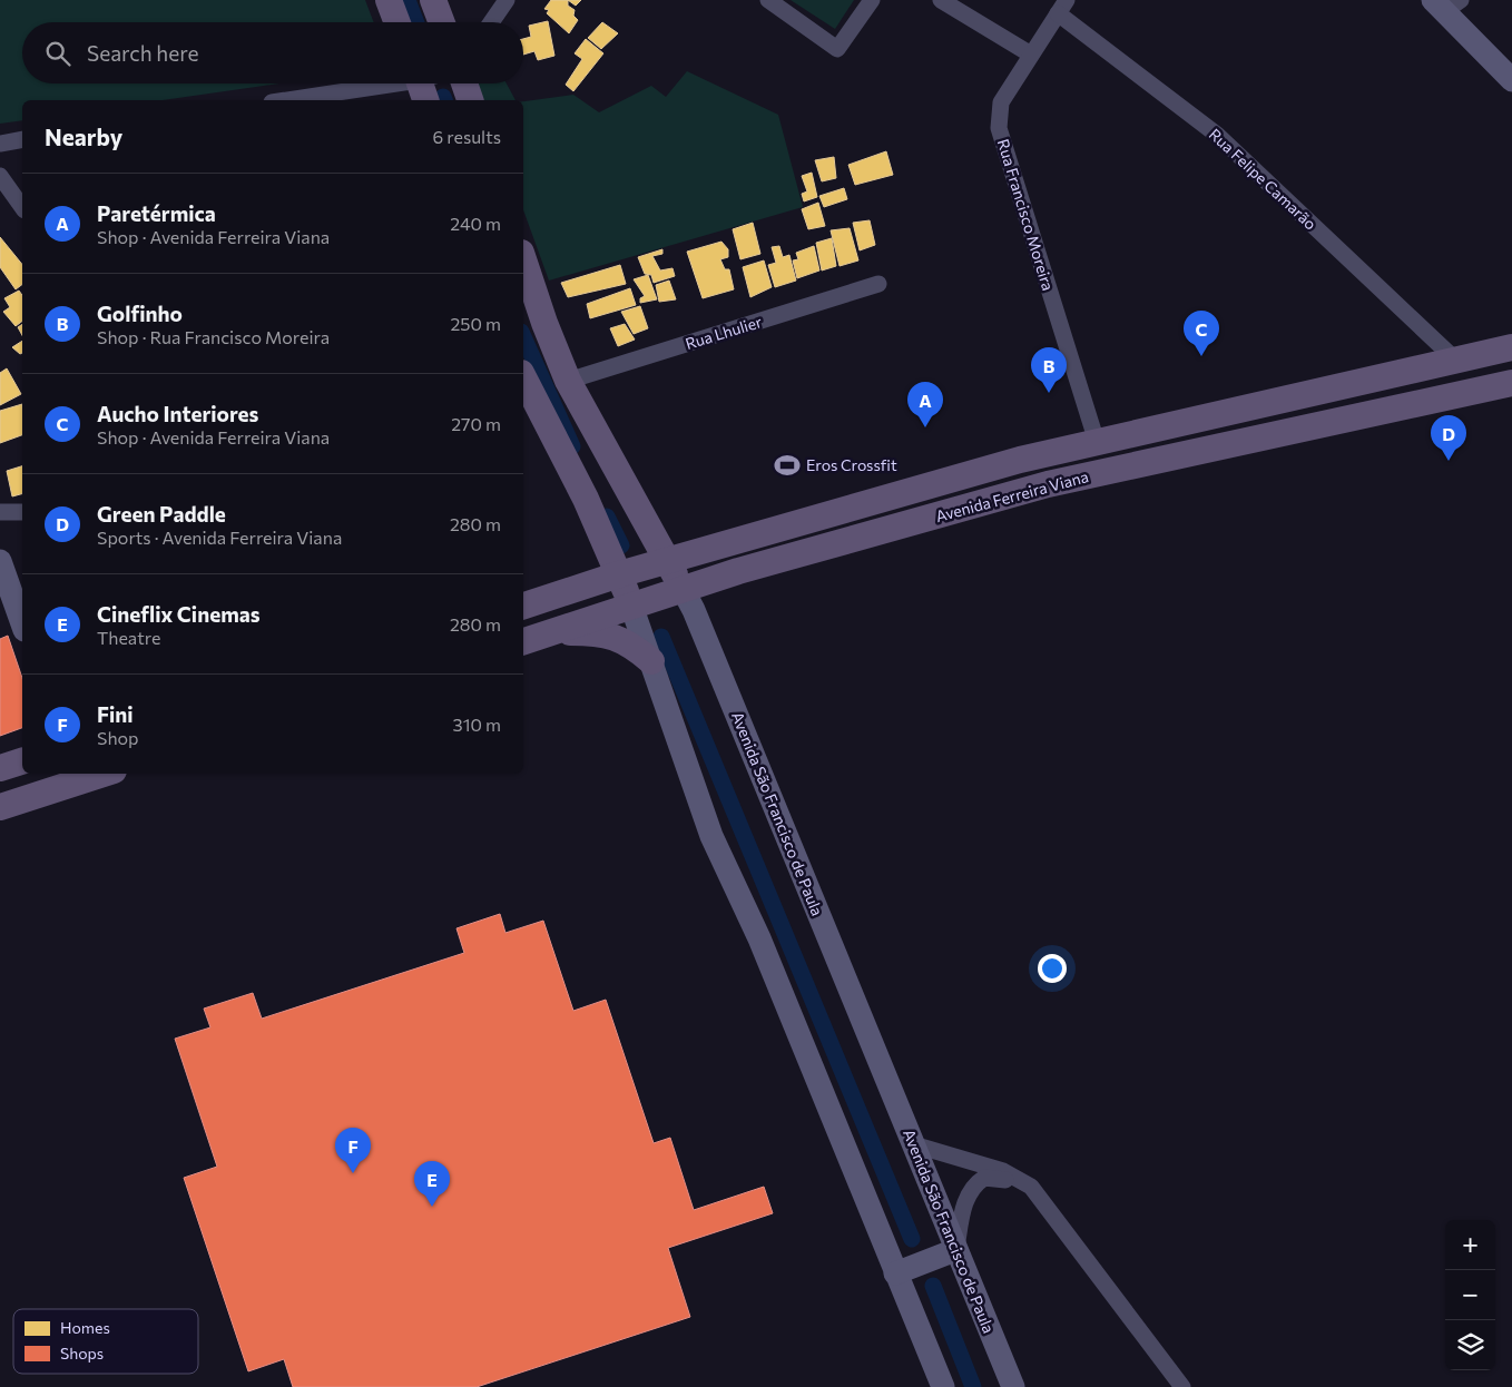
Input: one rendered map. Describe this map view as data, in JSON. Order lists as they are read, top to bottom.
{
  "streets": {
    "main road": ["Avenida Ferreira Viana", "Avenida São Francisco de Paula"],
    "street": ["Rua Felipe Camarão", "Rua Francisco Moreira", "Rua Lhulier"]
  },
  "crossings": [
    ["Rua Felipe Camarão", "Rua Francisco Moreira"],
    ["Rua Felipe Camarão", "Avenida Ferreira Viana"],
    ["Rua Francisco Moreira", "Avenida Ferreira Viana"],
    ["Rua Lhulier", "Avenida São Francisco de Paula"],
    ["Avenida Ferreira Viana", "Avenida São Francisco de Paula"]
  ],
  "places": {
    "sports": ["Eros Crossfit"]
  },
  "legend": ["Homes", "Shops"],
  "page": {
    "search": "Search here",
    "heading": ["Nearby", "6 results"],
    "list": [
      {
        "mark": "A",
        "name": "Paretérmica",
        "note": "Shop · Avenida Ferreira Viana",
        "value": "240 m"
      },
      {
        "mark": "B",
        "name": "Golfinho",
        "note": "Shop · Rua Francisco Moreira",
        "value": "250 m"
      },
      {
        "mark": "C",
        "name": "Aucho Interiores",
        "note": "Shop · Avenida Ferreira Viana",
        "value": "270 m"
      },
      {
        "mark": "D",
        "name": "Green Paddle",
        "note": "Sports · Avenida Ferreira Viana",
        "value": "280 m"
      },
      {
        "mark": "E",
        "name": "Cineflix Cinemas",
        "note": "Theatre",
        "value": "280 m"
      },
      {
        "mark": "F",
        "name": "Fini",
        "note": "Shop",
        "value": "310 m"
      }
    ],
    "pins": [
      "C",
      "B",
      "A",
      "D",
      "F",
      "E"
    ],
    "map_buttons": ["+", "−"]
  }
}
